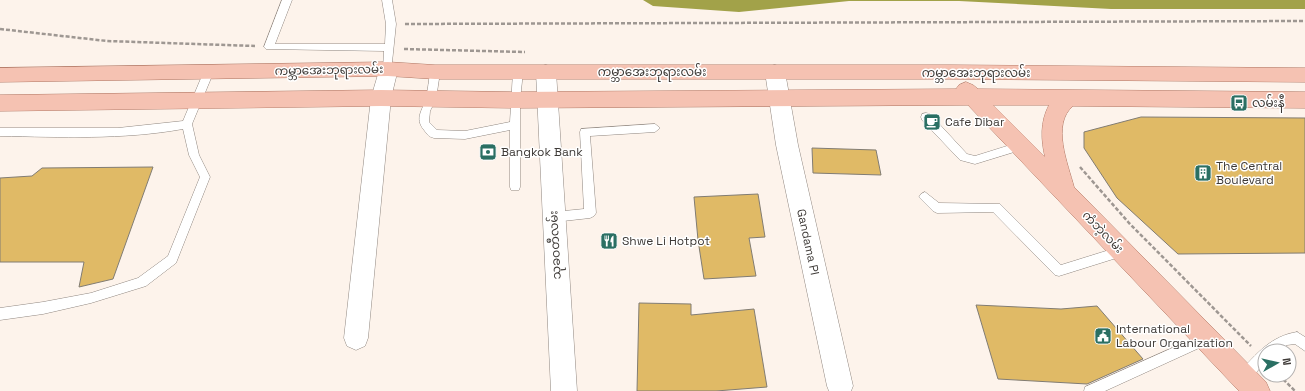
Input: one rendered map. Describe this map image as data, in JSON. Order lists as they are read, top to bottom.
{
  "streets": {
    "main road": ["ကမ္ဘာအေးဘုရားလမ်း", "ကံဘဲ့လမ်း"],
    "street": ["Gandama Pl", "သုခဝတီလမ်း"]
  },
  "crossings": [
    ["ကမ္ဘာအေးဘုရားလမ်း", "ကံဘဲ့လမ်း"],
    ["ကမ္ဘာအေးဘုရားလမ်း", "Gandama Pl"],
    ["ကမ္ဘာအေးဘုရားလမ်း", "သုခဝတီလမ်း"]
  ],
  "places": {
    "bus stop": ["လမ်းနီ"],
    "cafe": ["Cafe Dibar"],
    "bank": ["Bangkok Bank"],
    "building": ["The Central Boulevard"],
    "restaurant": ["Shwe Li Hotpot"],
    "public building": ["International Labour Organization"]
  },
  "north": "right"
}
